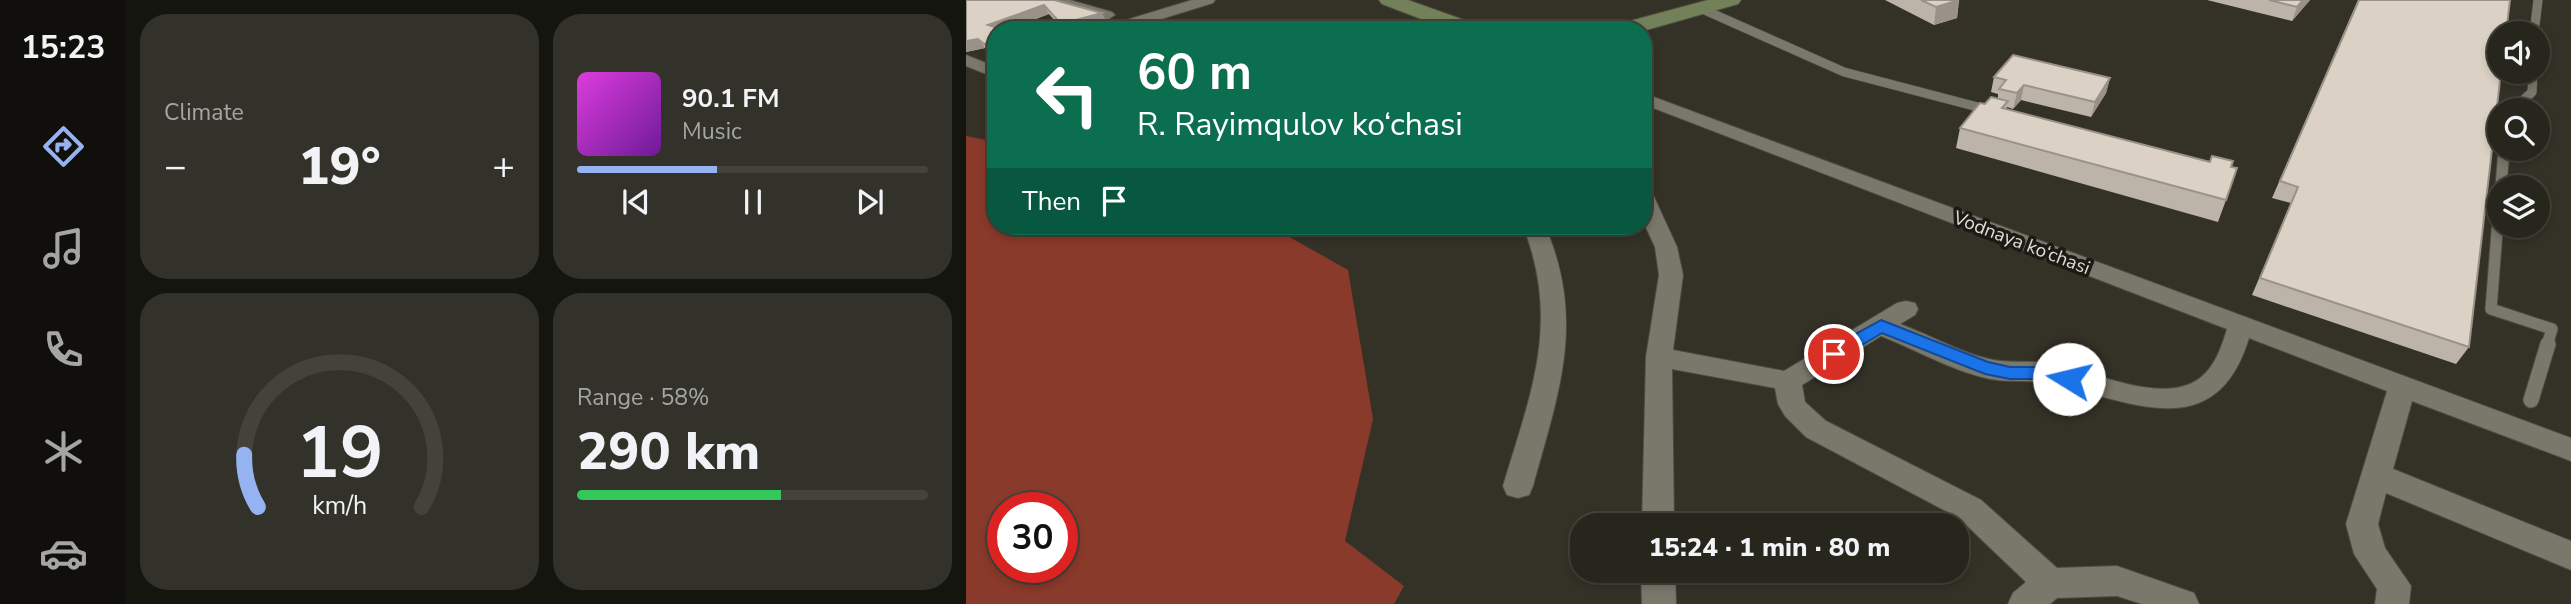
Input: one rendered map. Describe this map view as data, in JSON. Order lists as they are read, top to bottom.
{
  "streets": {
    "street": ["Vodnaya ko‘chasi"]
  },
  "page": {
    "tabs": "15:23",
    "tile": [
      "Climate",
      ["Range · 58%", "290 km"]
    ],
    "turn": ["60 m", "R. Rayimqulov ko‘chasi"],
    "song": ["90.1 FM", "Music"],
    "heat": ["−", "19°", "+"],
    "then": "Then",
    "limit": "30",
    "trip": "15:24 · 1 min · 80 m",
    "gauge": ["19", "km/h"]
  }
}
